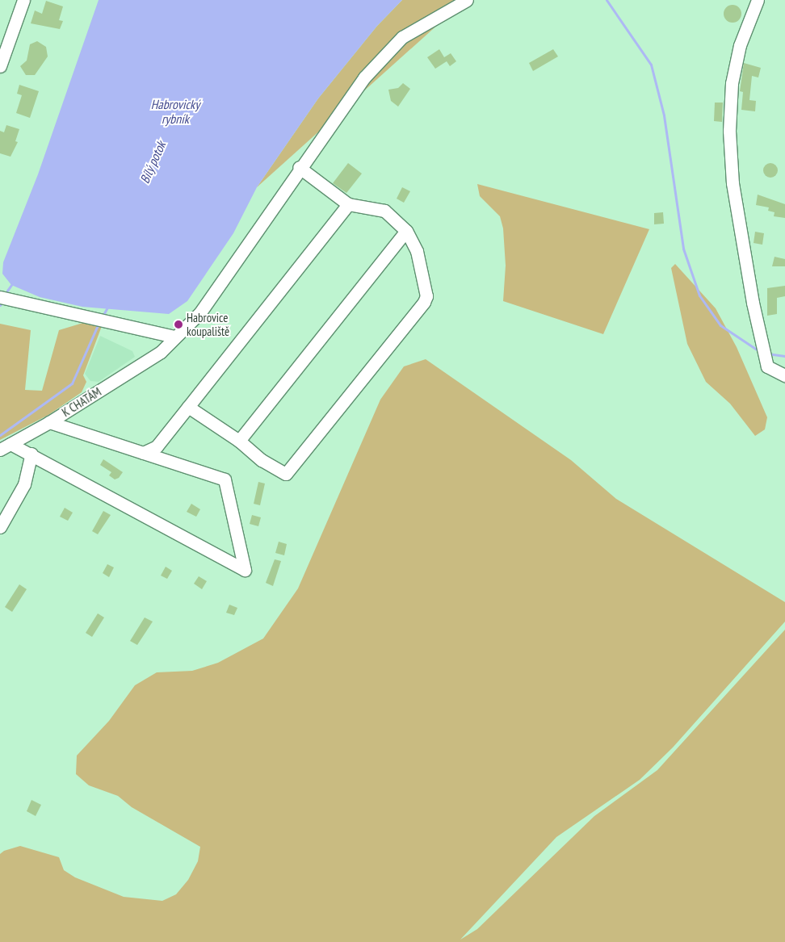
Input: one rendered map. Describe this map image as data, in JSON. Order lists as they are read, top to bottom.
{
  "streets": {
    "street": ["K CHATÁM"]
  },
  "water": ["Habrovický rybník", "Bílý potok"],
  "places": ["Habrovice koupaliště"]
}
